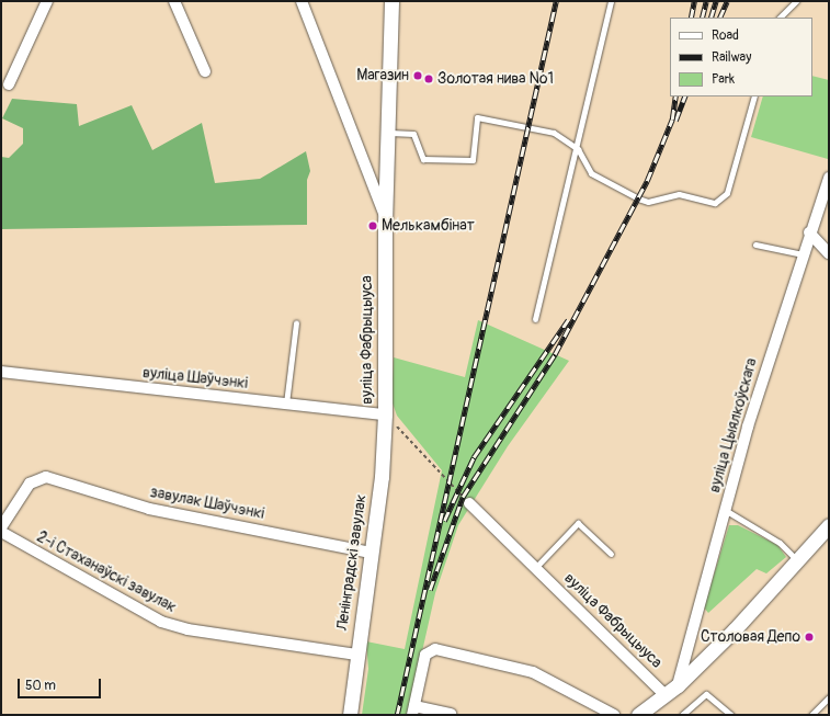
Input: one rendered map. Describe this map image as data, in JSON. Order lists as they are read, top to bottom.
{
  "streets": {
    "street": [
      "вуліца Фабрыцыуса",
      "вуліца Шаўчэнкі",
      "вуліца Цыялкоўскага",
      "завулак Шаўчэнкі",
      "Ленінградскі завулак",
      "2-і Стаханаўскі завулак"
    ]
  },
  "crossings": [
    ["вуліца Фабрыцыуса", "вуліца Шаўчэнкі"],
    ["вуліца Фабрыцыуса", "Ленінградскі завулак"],
    ["вуліца Шаўчэнкі", "Ленінградскі завулак"],
    ["завулак Шаўчэнкі", "Ленінградскі завулак"],
    ["Ленінградскі завулак", "2-і Стаханаўскі завулак"]
  ],
  "places": [
    "Магазин",
    "Золотая нива №1",
    "Мелькамбінат",
    "Столовая Депо"
  ],
  "legend": ["Road", "Railway", "Park"],
  "scale_bar": "50 m"
}
